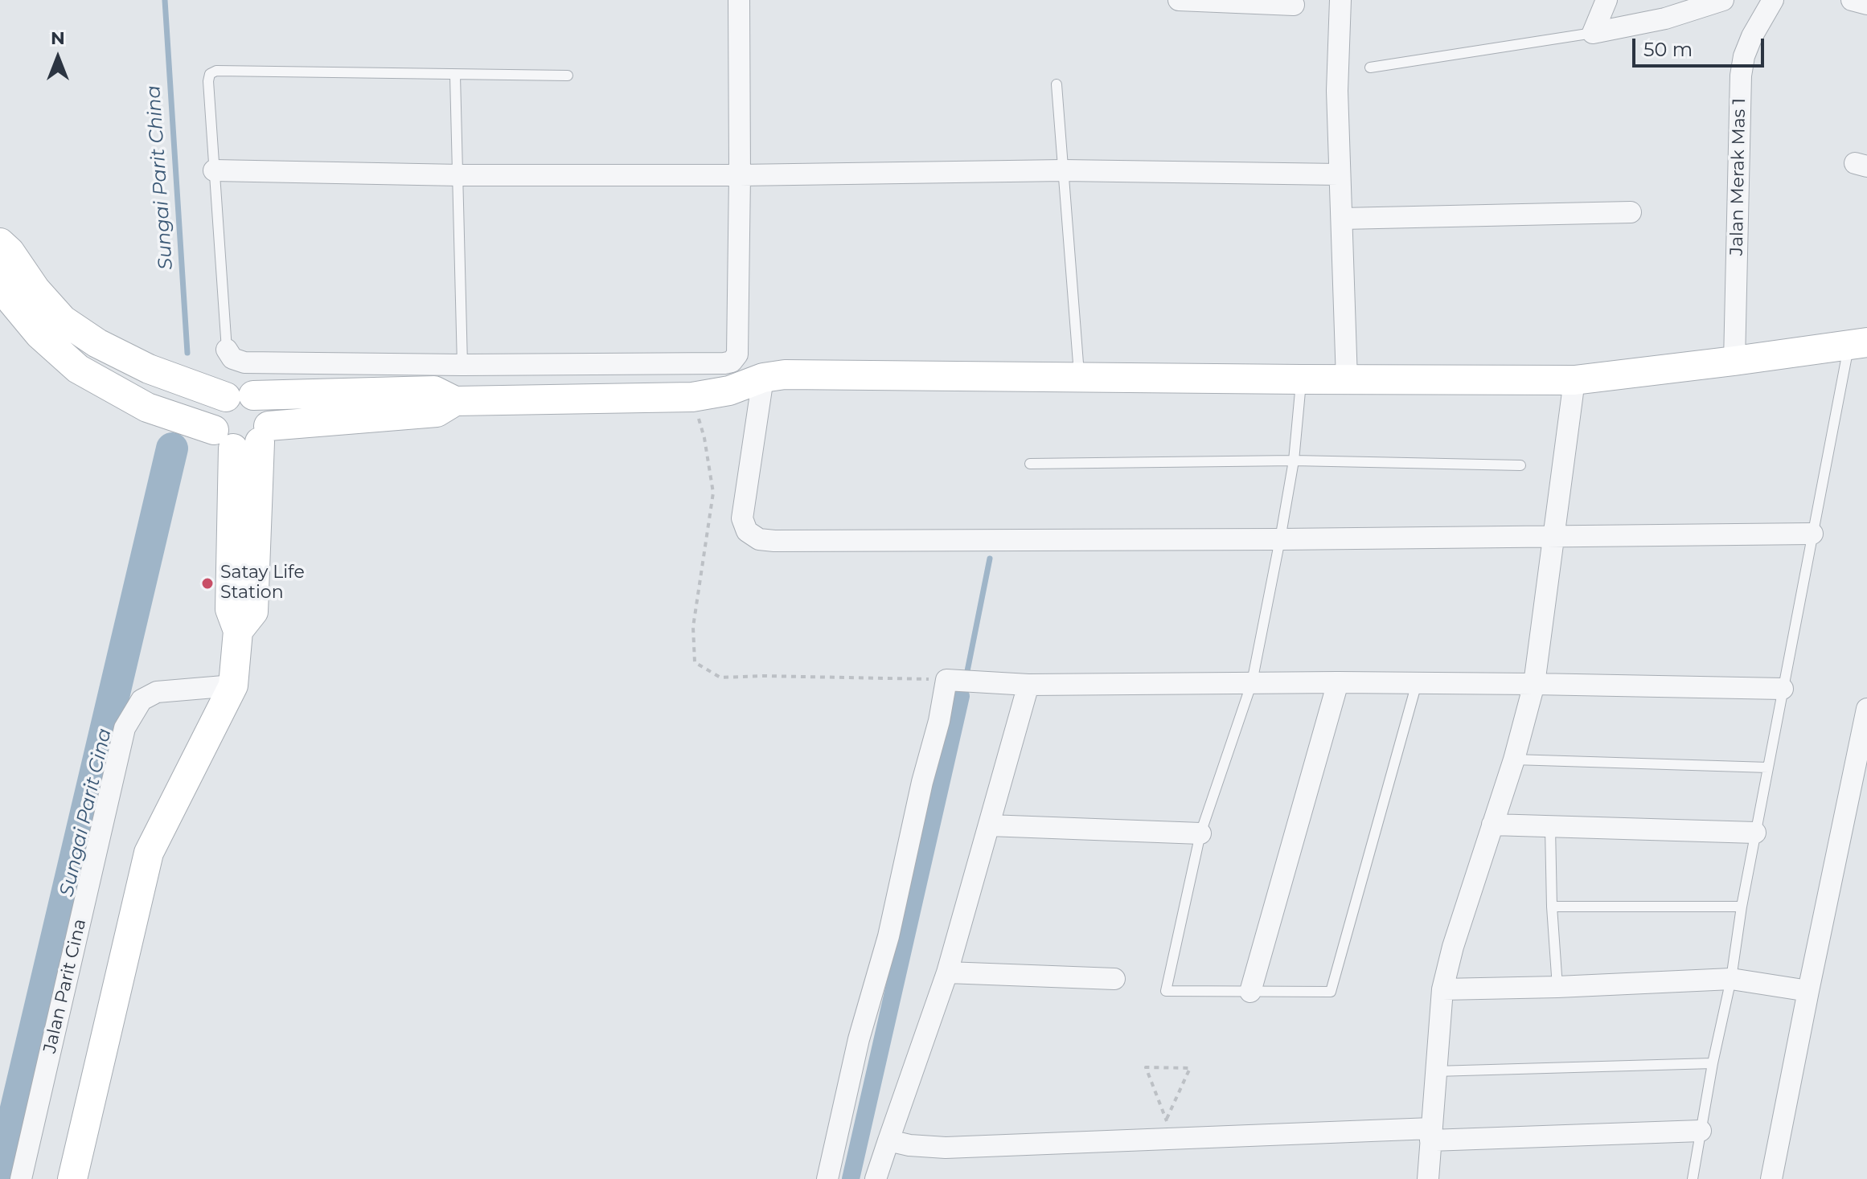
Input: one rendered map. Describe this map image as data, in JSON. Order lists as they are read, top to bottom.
{
  "streets": {
    "street": ["Jalan Merak Mas 1", "Jalan Parit Cina"]
  },
  "water": ["Sungai Parit China", "Sungai Parit Cina"],
  "places": ["Satay Life Station"],
  "scale_bar": "50 m",
  "north": "top"
}
